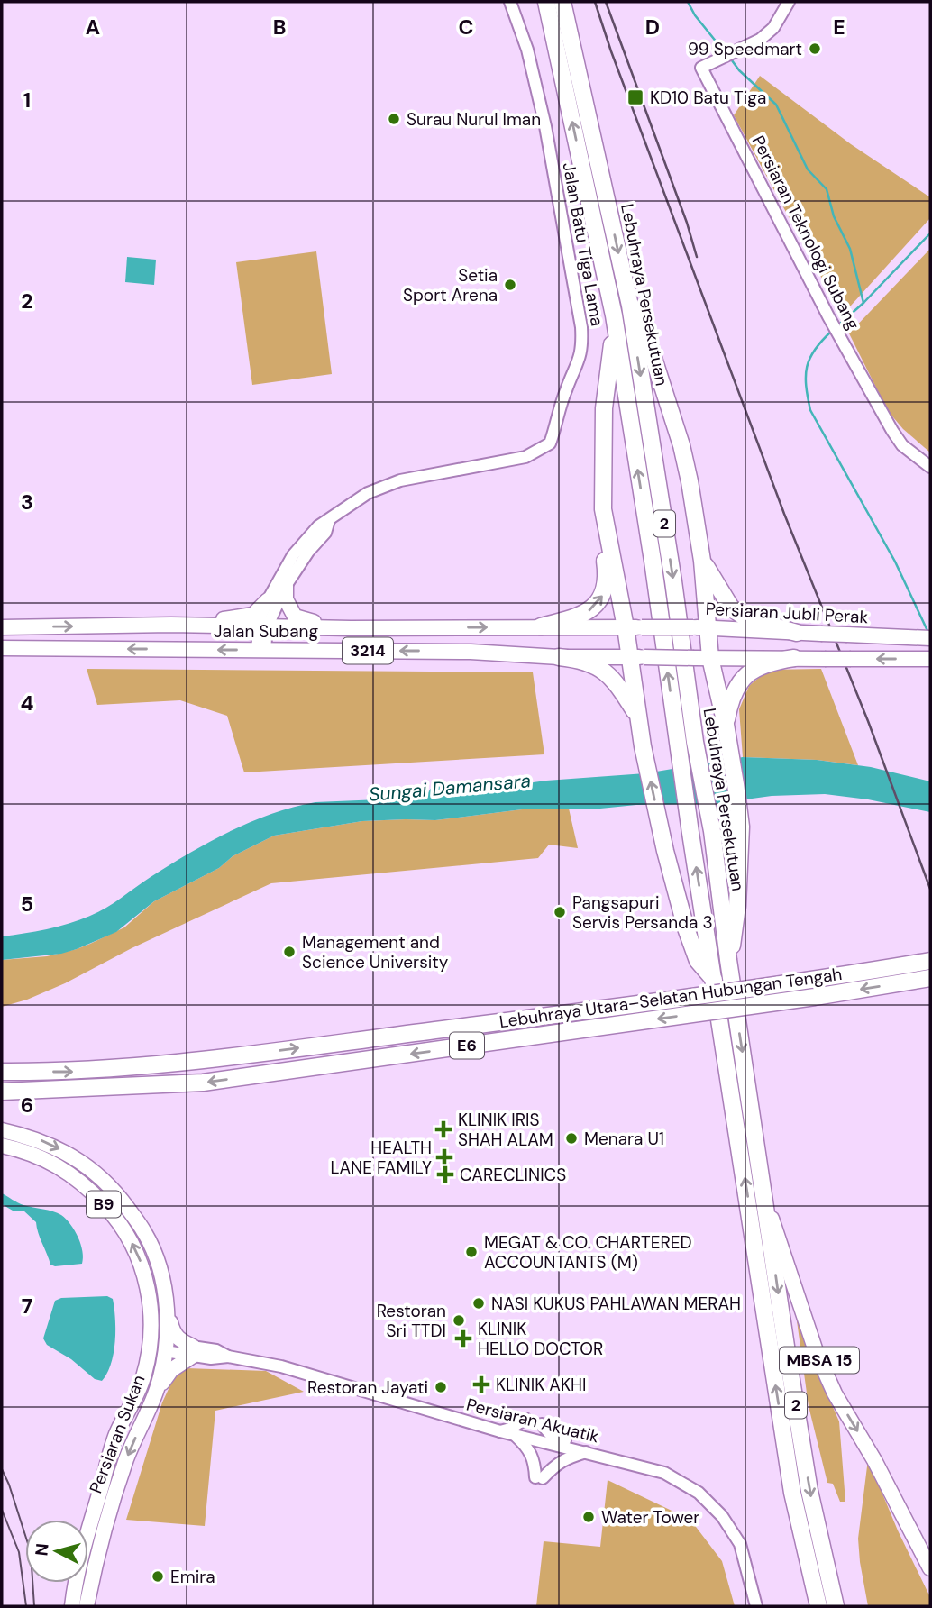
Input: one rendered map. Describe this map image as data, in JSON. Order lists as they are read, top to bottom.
{
  "streets": {
    "highway": [
      "Lebuhraya Persekutuan",
      "2",
      "Lebuhraya Utara–Selatan Hubungan Tengah",
      "E6"
    ],
    "main road": [
      "Persiaran Jubli Perak",
      "Jalan Subang",
      "3214",
      "B9",
      "MBSA 15",
      "Persiaran Sukan"
    ],
    "street": ["Persiaran Teknologi Subang", "Jalan Batu Tiga Lama", "Persiaran Akuatik"]
  },
  "crossings": [
    ["Jalan Batu Tiga Lama", "Jalan Subang"],
    ["Lebuhraya Persekutuan", "MBSA 15"],
    ["Persiaran Jubli Perak", "Jalan Subang"],
    ["Jalan Subang", "3214"],
    ["Persiaran Akuatik", "Persiaran Sukan"]
  ],
  "water": ["Sungai Damansara"],
  "places": {
    "other": [
      "99 Speedmart",
      "Surau Nurul Iman",
      "Setia Sport Arena",
      "Pangsapuri Servis Persanda 3",
      "Management and Science University",
      "Menara U1",
      "MEGAT & CO. CHARTERED ACCOUNTANTS (M)",
      "NASI KUKUS PAHLAWAN MERAH",
      "Restoran Sri TTDI",
      "Restoran Jayati",
      "Water Tower",
      "Emira"
    ],
    "transit": ["KD10 Batu Tiga"],
    "health": [
      "KLINIK IRIS SHAH ALAM",
      "HEALTH LANE FAMILY",
      "CARECLINICS",
      "KLINIK HELLO DOCTOR",
      "KLINIK AKHI"
    ]
  },
  "north": "left",
  "grid": {
    "columns": [
      "A",
      "B",
      "C",
      "D",
      "E"
    ],
    "rows": [
      "1",
      "2",
      "3",
      "4",
      "5",
      "6",
      "7"
    ]
  }
}
